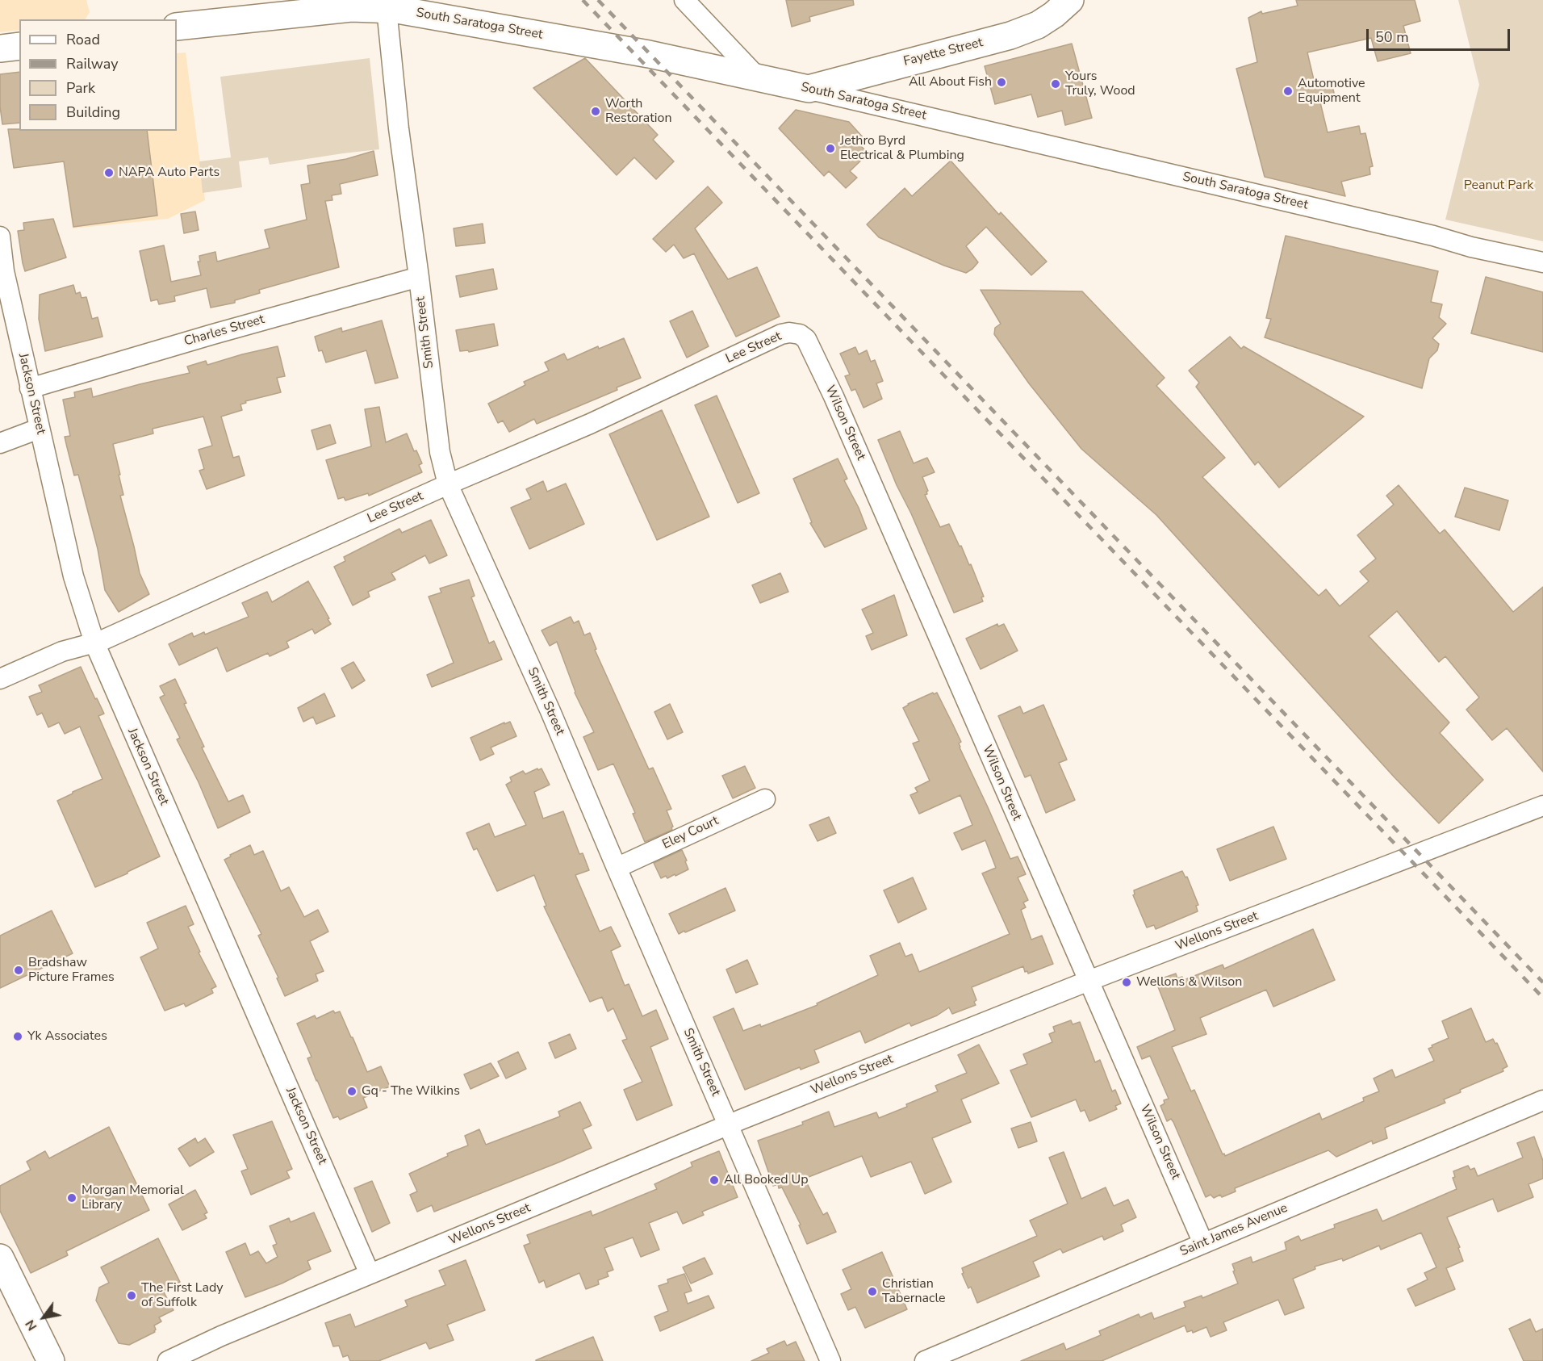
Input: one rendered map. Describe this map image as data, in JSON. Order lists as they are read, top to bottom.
{
  "streets": {
    "street": [
      "South Saratoga Street",
      "Fayette Street",
      "Charles Street",
      "Smith Street",
      "Lee Street",
      "Jackson Street",
      "Wilson Street",
      "Eley Court",
      "Wellons Street",
      "Saint James Avenue"
    ]
  },
  "crossings": [
    ["South Saratoga Street", "Fayette Street"],
    ["South Saratoga Street", "Smith Street"],
    ["Charles Street", "Smith Street"],
    ["Charles Street", "Jackson Street"],
    ["Smith Street", "Lee Street"],
    ["Smith Street", "Eley Court"],
    ["Smith Street", "Wellons Street"],
    ["Lee Street", "Jackson Street"],
    ["Lee Street", "Wilson Street"],
    ["Jackson Street", "Wellons Street"],
    ["Wilson Street", "Wellons Street"],
    ["Wilson Street", "Saint James Avenue"]
  ],
  "parks": ["Peanut Park"],
  "places": [
    "All About Fish",
    "Yours Truly, Wood",
    "Automotive Equipment",
    "Worth Restoration",
    "Jethro Byrd Electrical & Plumbing",
    "NAPA Auto Parts",
    "Bradshaw Picture Frames",
    "Wellons & Wilson",
    "Yk Associates",
    "Gq - The Wilkins",
    "All Booked Up",
    "Morgan Memorial Library",
    "Christian Tabernacle",
    "The First Lady of Suffolk"
  ],
  "legend": [
    "Road",
    "Railway",
    "Park",
    "Building"
  ],
  "scale_bar": "50 m",
  "north": "bottom left"
}
